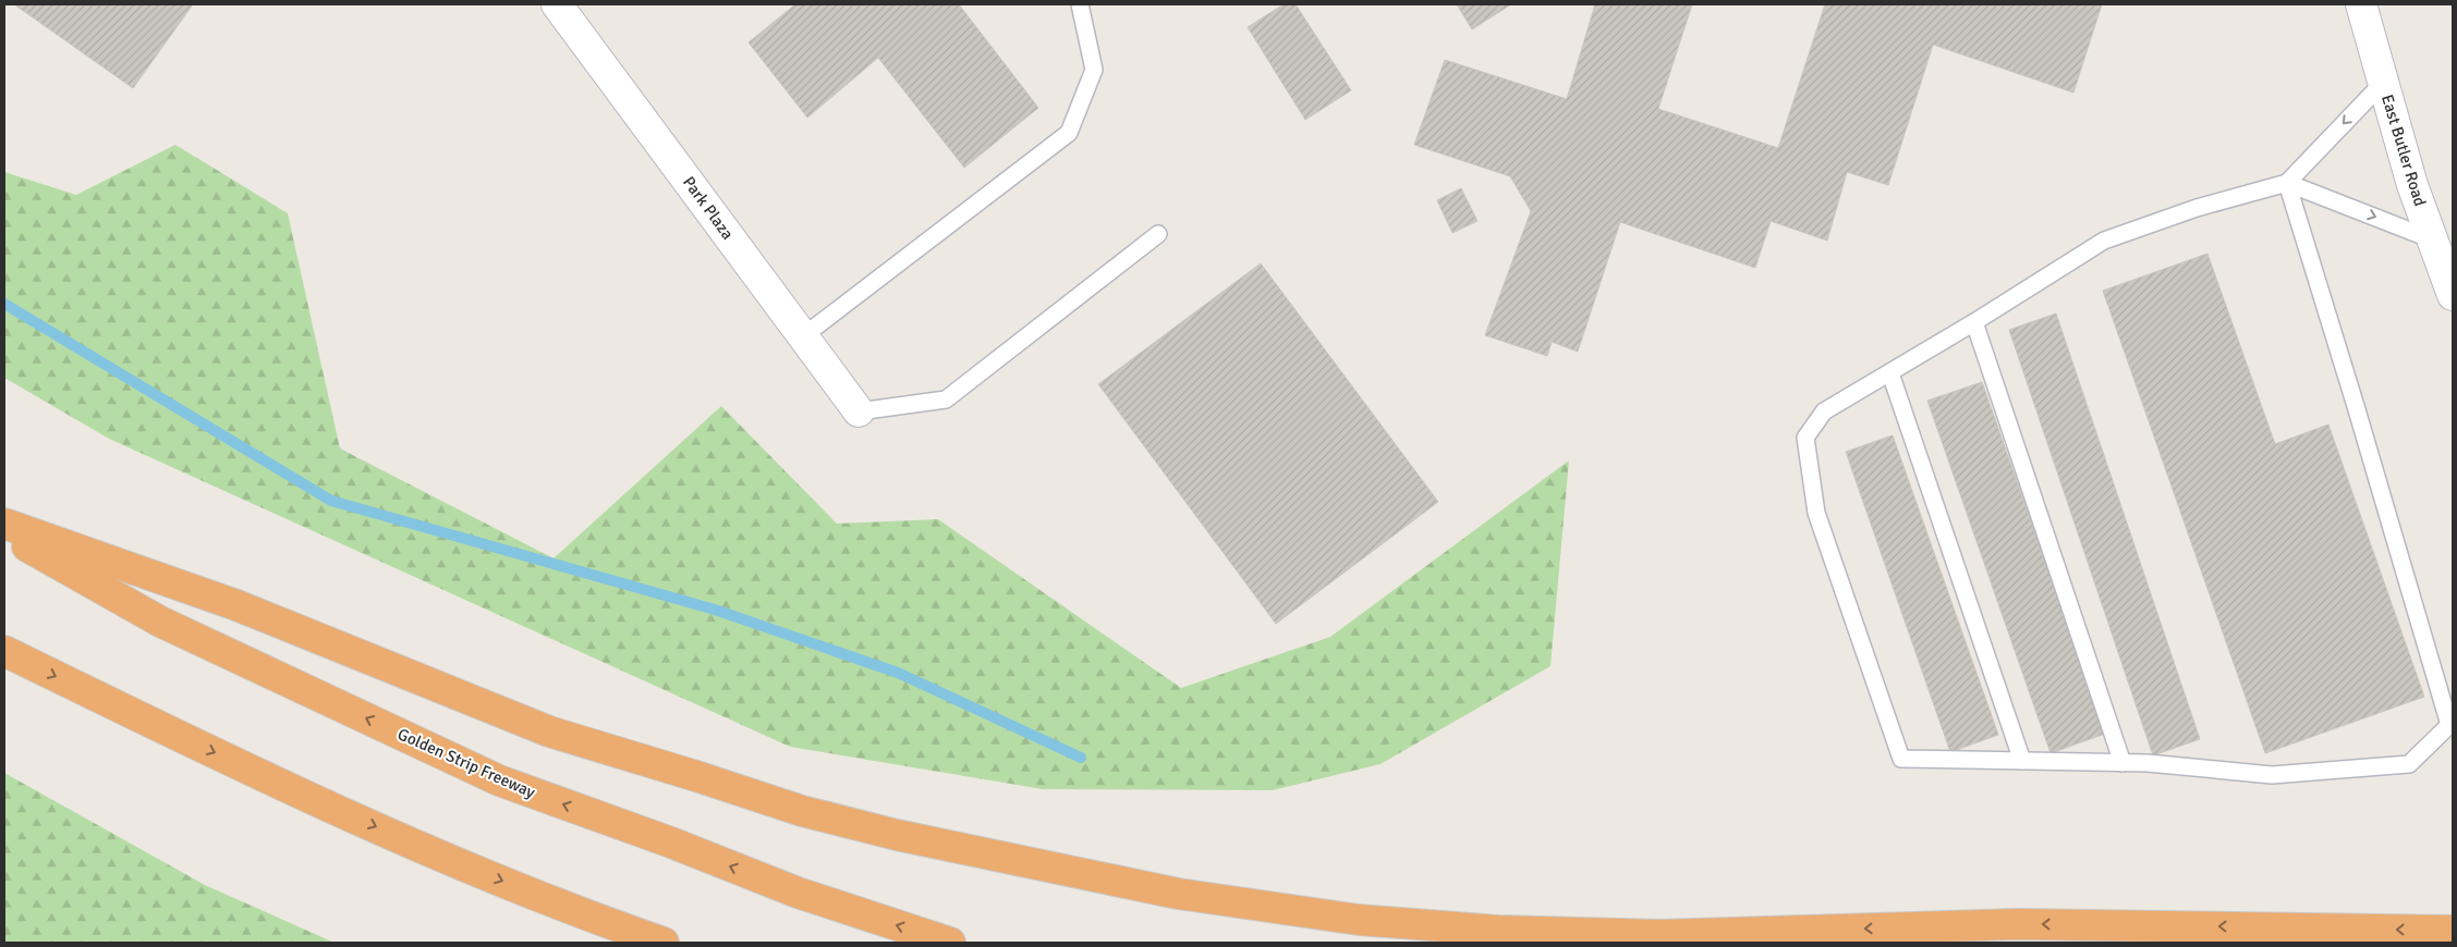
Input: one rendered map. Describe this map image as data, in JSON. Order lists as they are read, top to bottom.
{
  "streets": {
    "highway": ["Golden Strip Freeway"],
    "street": ["East Butler Road", "Park Plaza"]
  }
}
